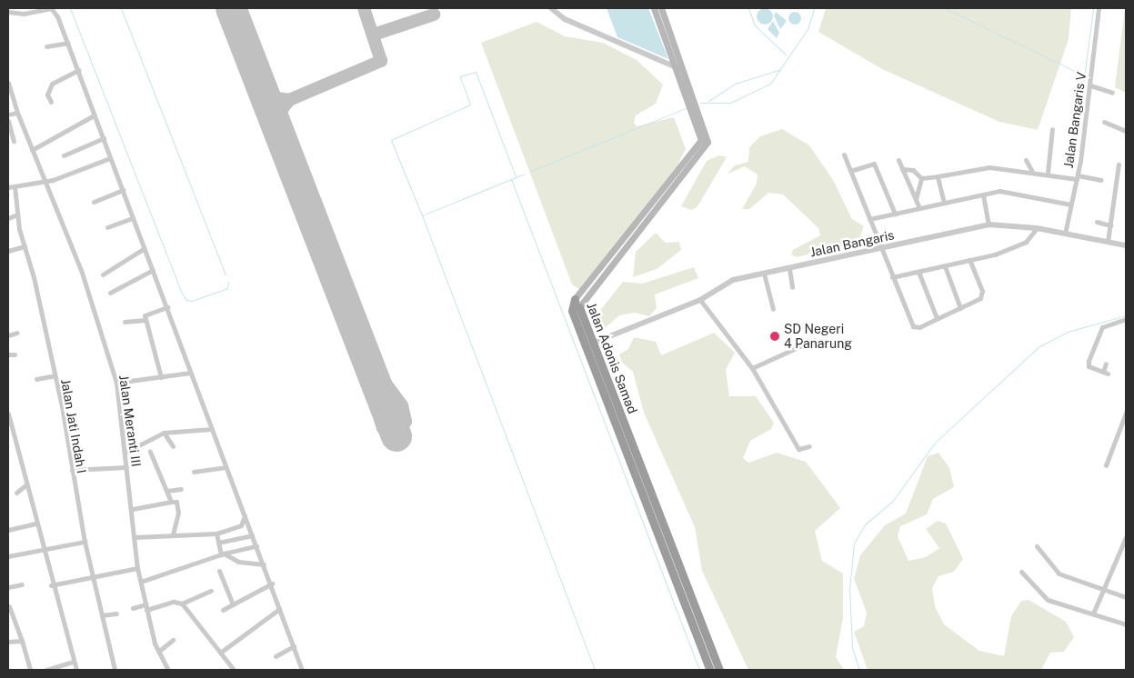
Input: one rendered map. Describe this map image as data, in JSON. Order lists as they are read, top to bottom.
{
  "streets": {
    "highway": ["Jalan Adonis Samad"],
    "street": [
      "Jalan Bangaris V",
      "Jalan Bangaris",
      "Jalan Meranti III",
      "Jalan Jati Indah I"
    ]
  },
  "crossings": [
    ["Jalan Bangaris V", "Jalan Bangaris"],
    ["Jalan Bangaris", "Jalan Adonis Samad"]
  ],
  "places": ["SD Negeri 4 Panarung"]
}
